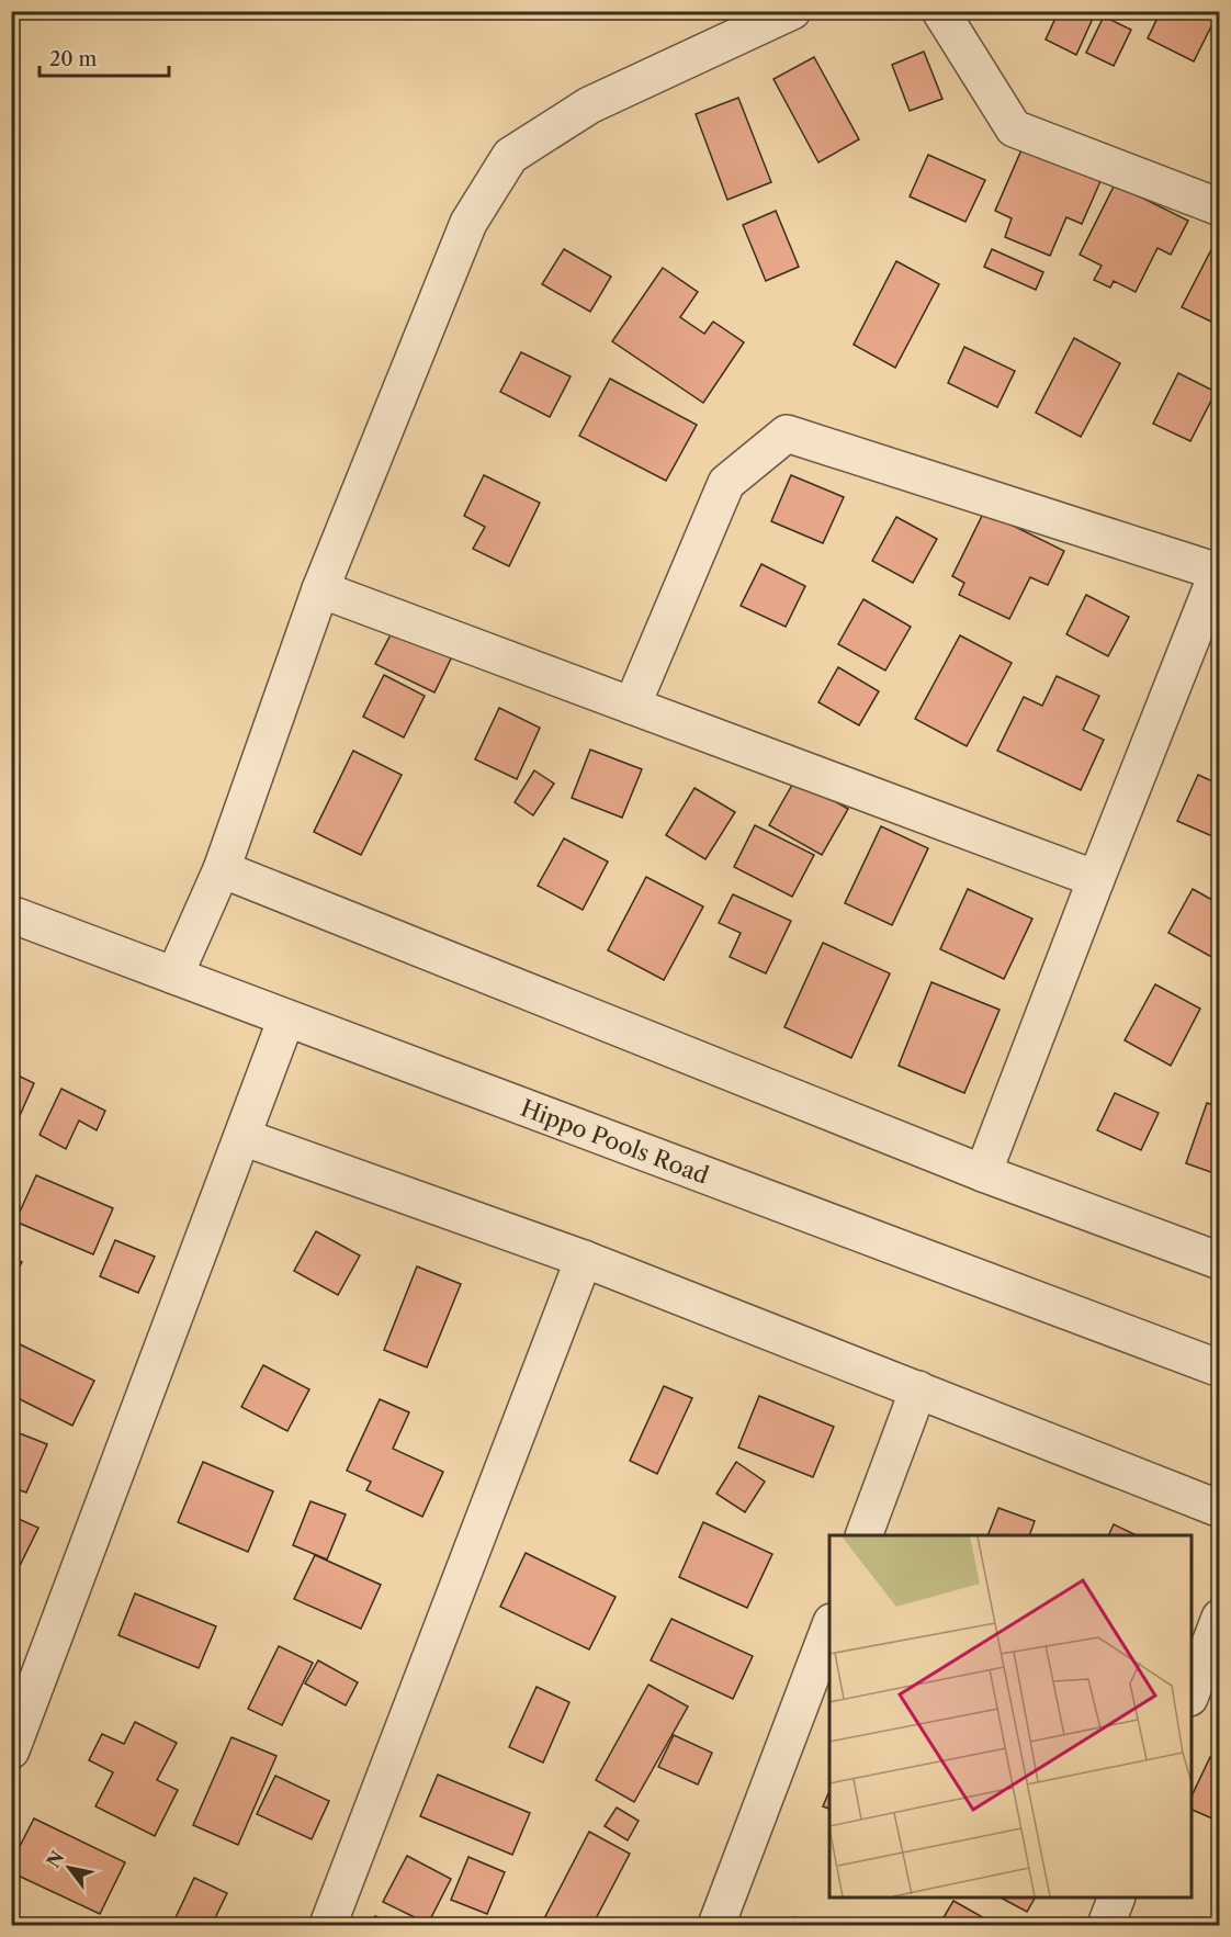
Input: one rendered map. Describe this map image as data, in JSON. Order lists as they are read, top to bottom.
{
  "streets": {
    "street": ["Hippo Pools Road"]
  },
  "scale_bar": "20 m",
  "north": "top left"
}
